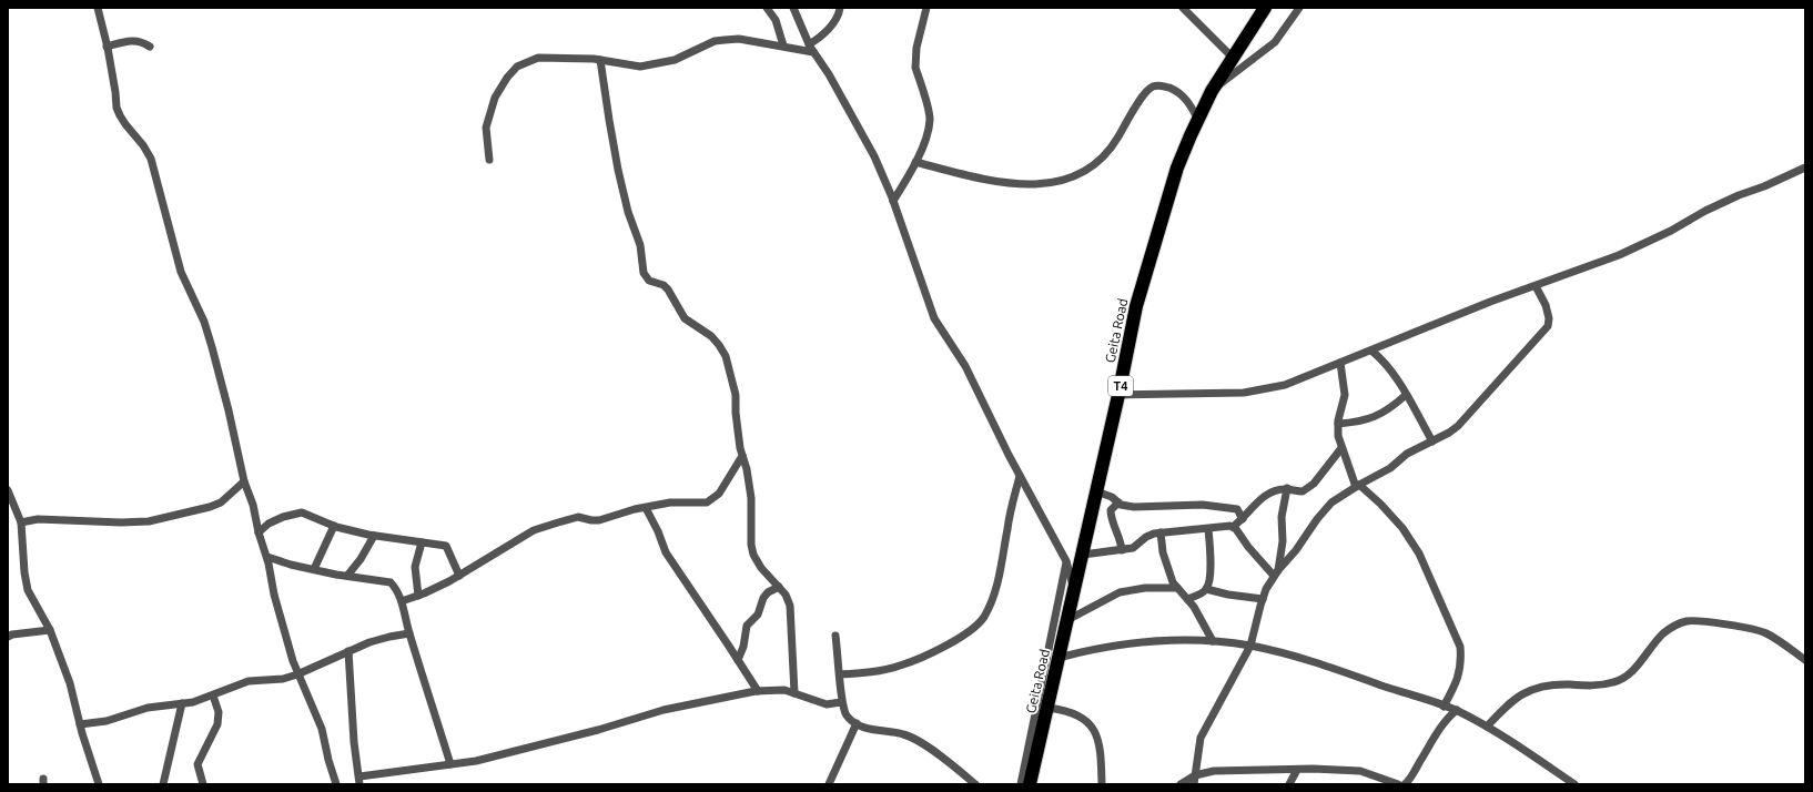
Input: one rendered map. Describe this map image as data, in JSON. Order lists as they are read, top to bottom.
{
  "streets": {
    "highway": ["Geita Road", "T4"]
  }
}
